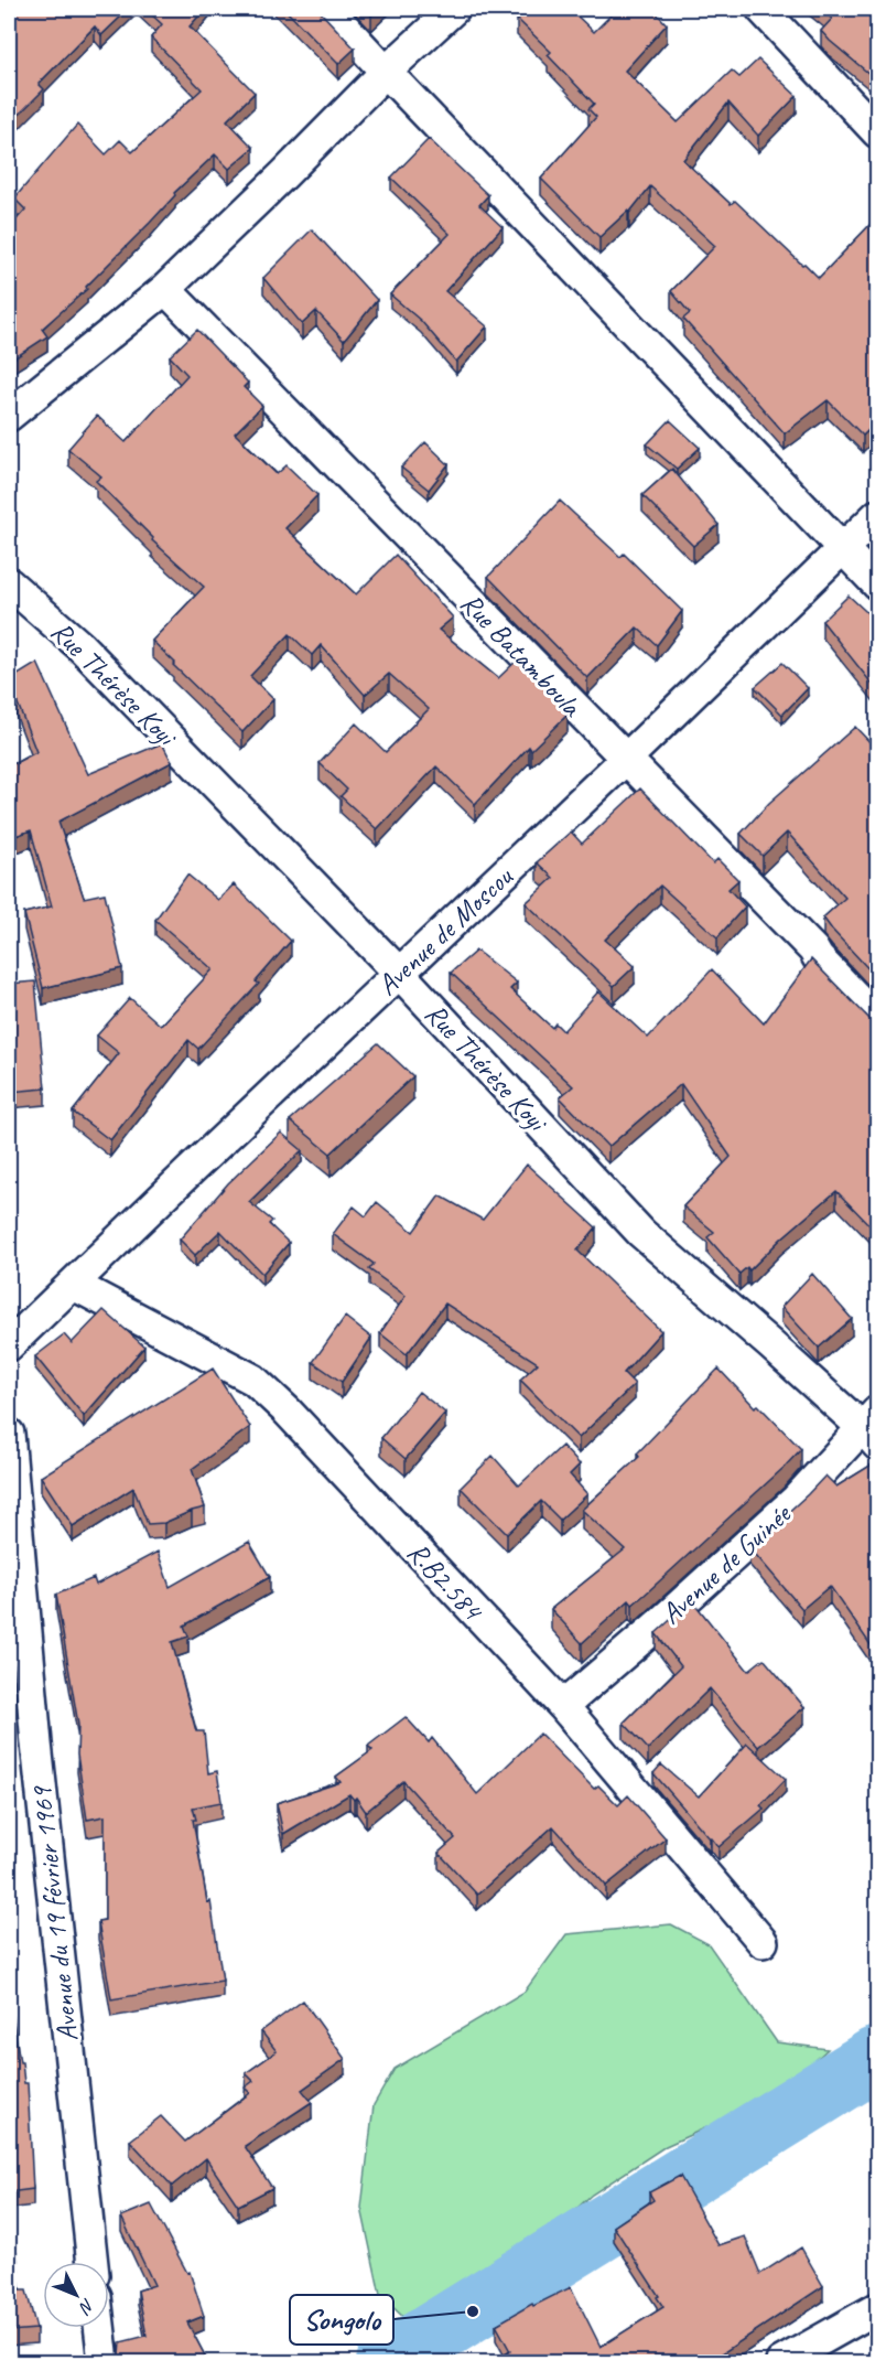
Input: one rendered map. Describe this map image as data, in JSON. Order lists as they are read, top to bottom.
{
  "streets": {
    "street": [
      "Rue Batamboula",
      "Rue Thérèse Koyi",
      "Avenue de Moscou",
      "Avenue de Guinée",
      "R.B2.584",
      "Avenue du 19 février 1969"
    ]
  },
  "crossings": [
    ["Rue Batamboula", "Avenue de Moscou"],
    ["Rue Thérèse Koyi", "Avenue de Moscou"],
    ["Rue Thérèse Koyi", "Avenue de Guinée"],
    ["Avenue de Moscou", "R.B2.584"],
    ["Avenue de Guinée", "R.B2.584"]
  ],
  "places": ["Songolo"],
  "north": "bottom right"
}
